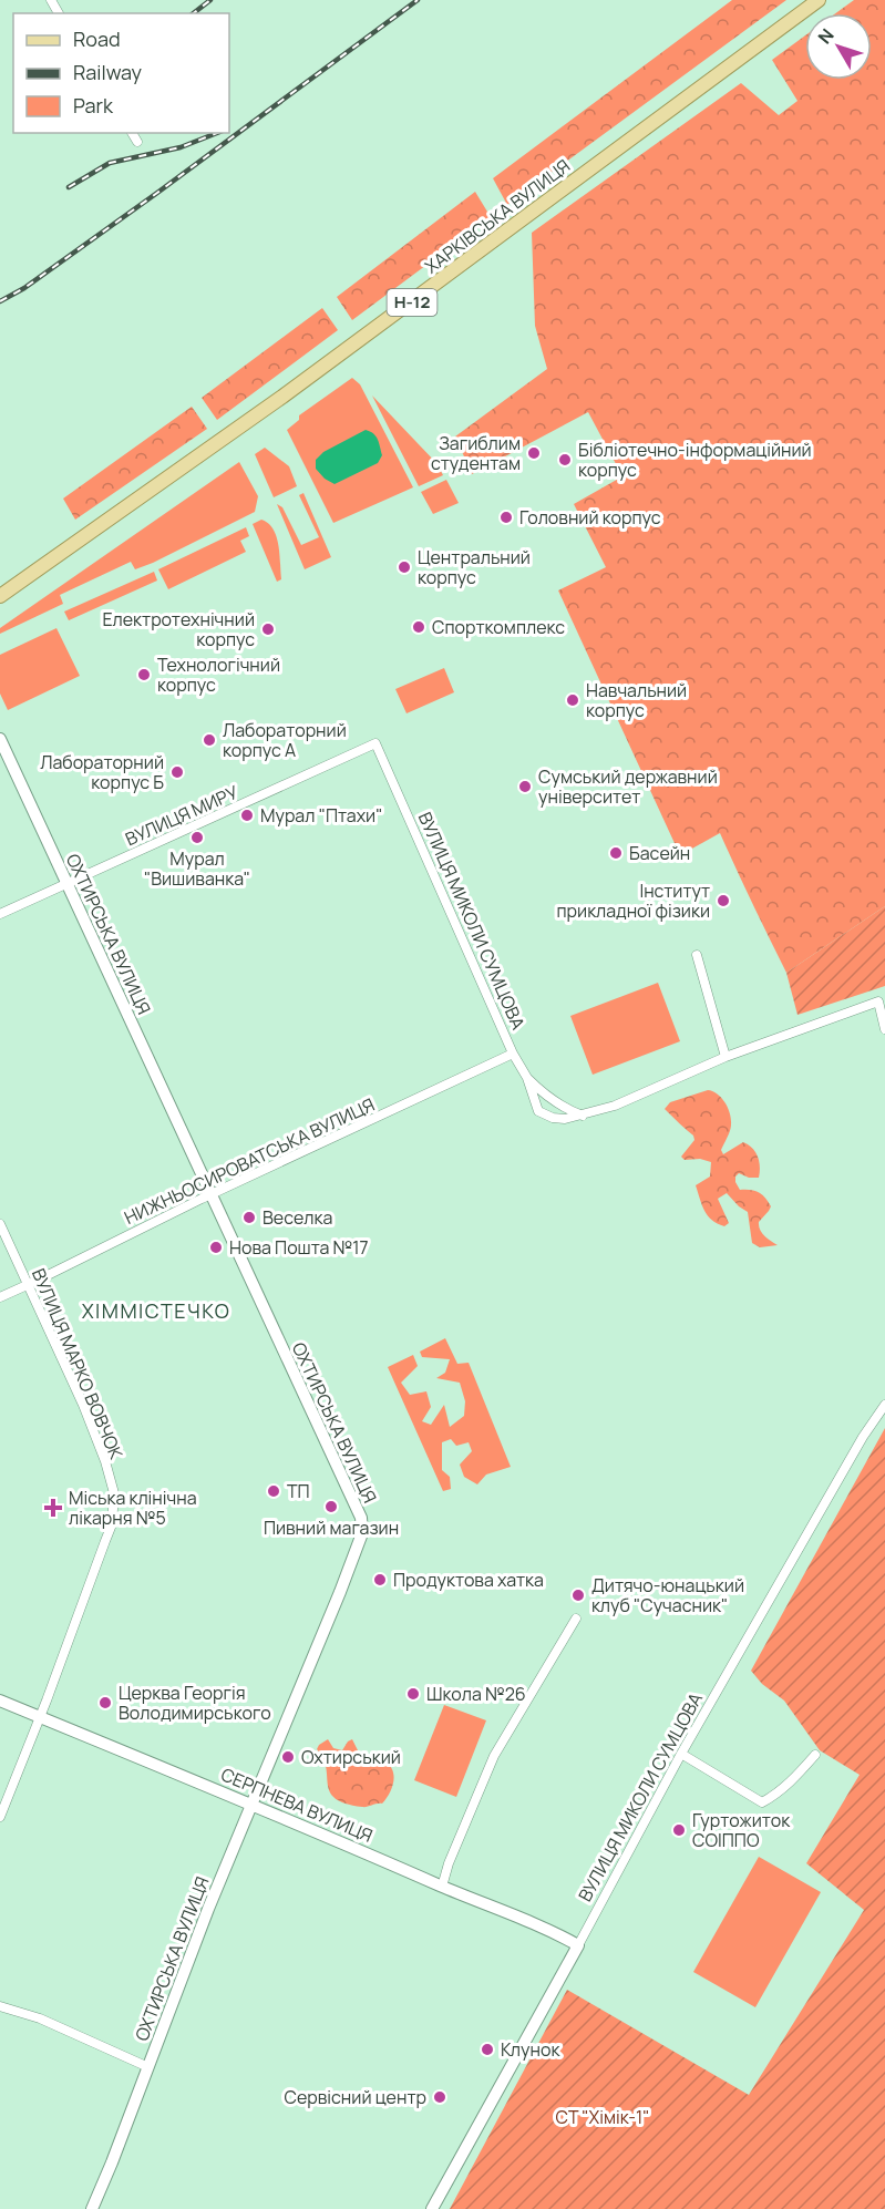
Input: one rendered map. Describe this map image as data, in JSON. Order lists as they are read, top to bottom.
{
  "streets": {
    "main road": [
      "ХАРКІВСЬКА ВУЛИЦЯ",
      "Н-12",
      "ВУЛИЦЯ МИКОЛИ СУМЦОВА",
      "ОХТИРСЬКА ВУЛИЦЯ",
      "СЕРПНЕВА ВУЛИЦЯ"
    ],
    "street": ["ВУЛИЦЯ МИРУ", "НИЖНЬОСИРОВАТСЬКА ВУЛИЦЯ", "ВУЛИЦЯ МАРКО ВОВЧОК"]
  },
  "crossings": [
    ["ВУЛИЦЯ МИРУ", "ВУЛИЦЯ МИКОЛИ СУМЦОВА"],
    ["ВУЛИЦЯ МИРУ", "ОХТИРСЬКА ВУЛИЦЯ"],
    ["ВУЛИЦЯ МИКОЛИ СУМЦОВА", "НИЖНЬОСИРОВАТСЬКА ВУЛИЦЯ"],
    ["ВУЛИЦЯ МИКОЛИ СУМЦОВА", "СЕРПНЕВА ВУЛИЦЯ"],
    ["ОХТИРСЬКА ВУЛИЦЯ", "НИЖНЬОСИРОВАТСЬКА ВУЛИЦЯ"],
    ["ОХТИРСЬКА ВУЛИЦЯ", "СЕРПНЕВА ВУЛИЦЯ"],
    ["НИЖНЬОСИРОВАТСЬКА ВУЛИЦЯ", "ВУЛИЦЯ МАРКО ВОВЧОК"],
    ["ВУЛИЦЯ МАРКО ВОВЧОК", "СЕРПНЕВА ВУЛИЦЯ"]
  ],
  "districts": ["ХІММІСТЕЧКО"],
  "parks": ["СТ \"Хімік-1\""],
  "places": {
    "other": [
      "Загиблим студентам",
      "Бібліотечно-інформаційний корпус",
      "Головний корпус",
      "Центральний корпус",
      "Спорткомплекс",
      "Електротехнічний корпус",
      "Технологічний корпус",
      "Навчальний корпус",
      "Лабораторний корпус А",
      "Лабораторний корпус Б",
      "Сумський державний університет",
      "Мурал \"Птахи\"",
      "Мурал \"Вишиванка\"",
      "Басейн",
      "Інститут прикладної фізики",
      "Веселка",
      "Нова Пошта №17",
      "ТП",
      "Пивний магазин",
      "Продуктова хатка",
      "Дитячо-юнацький клуб \"Сучасник\"",
      "Школа №26",
      "Церква Георгія Володимирського",
      "Охтирський",
      "Гуртожиток СОІППО",
      "Клунок",
      "Сервісний центр"
    ],
    "health": ["Міська клінічна лікарня №5"]
  },
  "legend": ["Road", "Railway", "Park"],
  "north": "top left"
}
